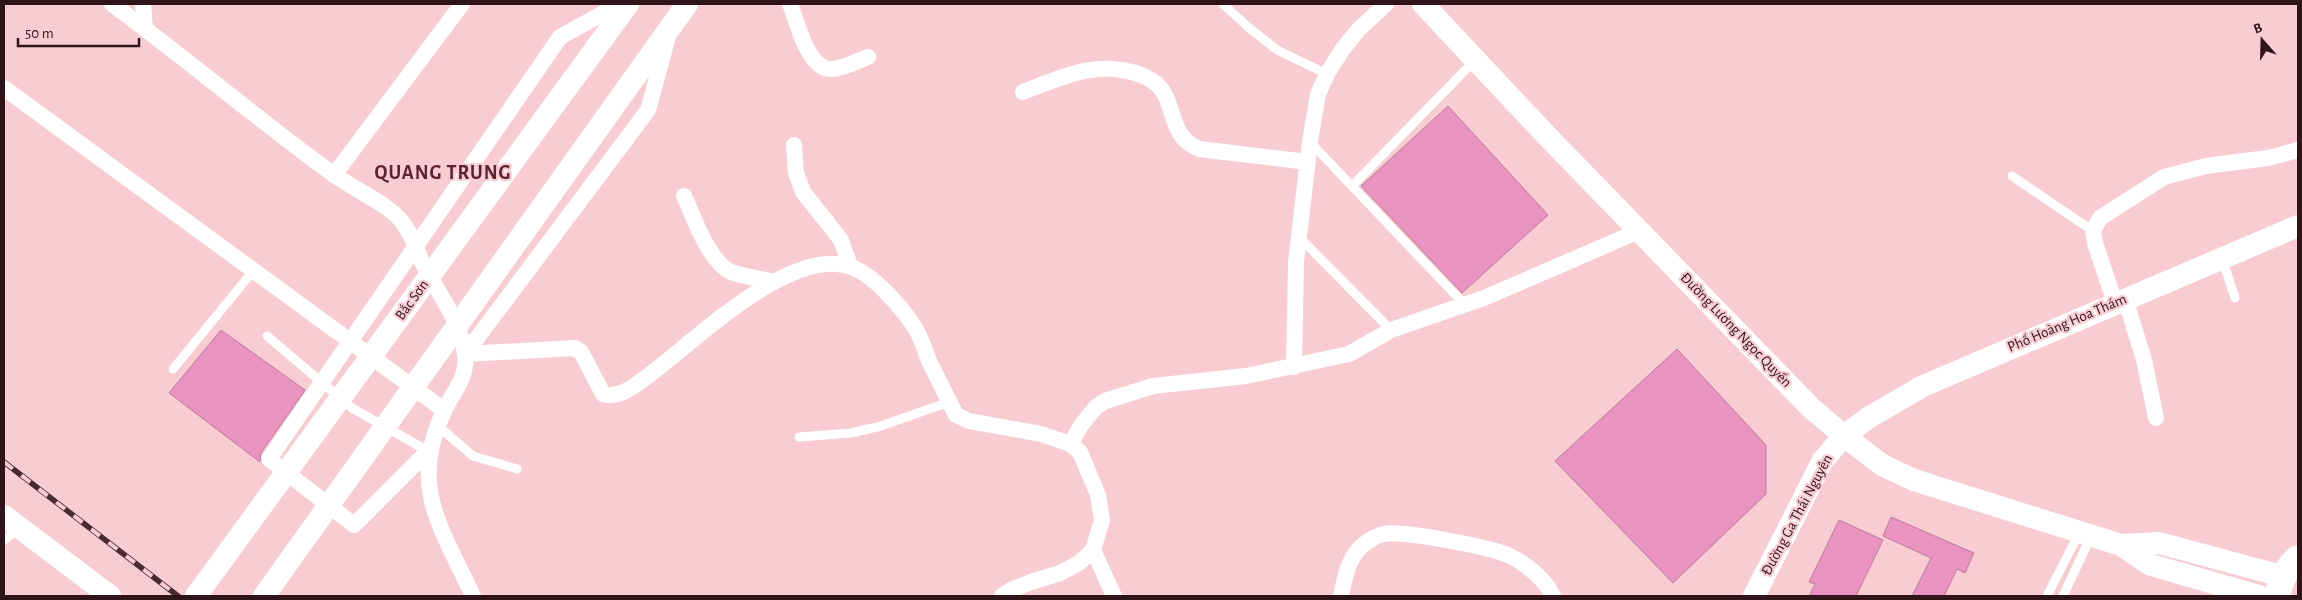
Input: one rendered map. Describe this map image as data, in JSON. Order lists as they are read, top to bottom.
{
  "streets": {
    "main road": [
      "Bắc Sơn",
      "Phố Hoàng Hoa Thám",
      "Đường Lương Ngọc Quyến",
      "Đường Ga Thái Nguyên"
    ]
  },
  "crossings": [
    ["Phố Hoàng Hoa Thám", "Đường Lương Ngọc Quyến"],
    ["Phố Hoàng Hoa Thám", "Đường Ga Thái Nguyên"],
    ["Đường Lương Ngọc Quyến", "Đường Ga Thái Nguyên"]
  ],
  "districts": ["QUANG TRUNG"],
  "scale_bar": "50 m",
  "north": "top"
}
